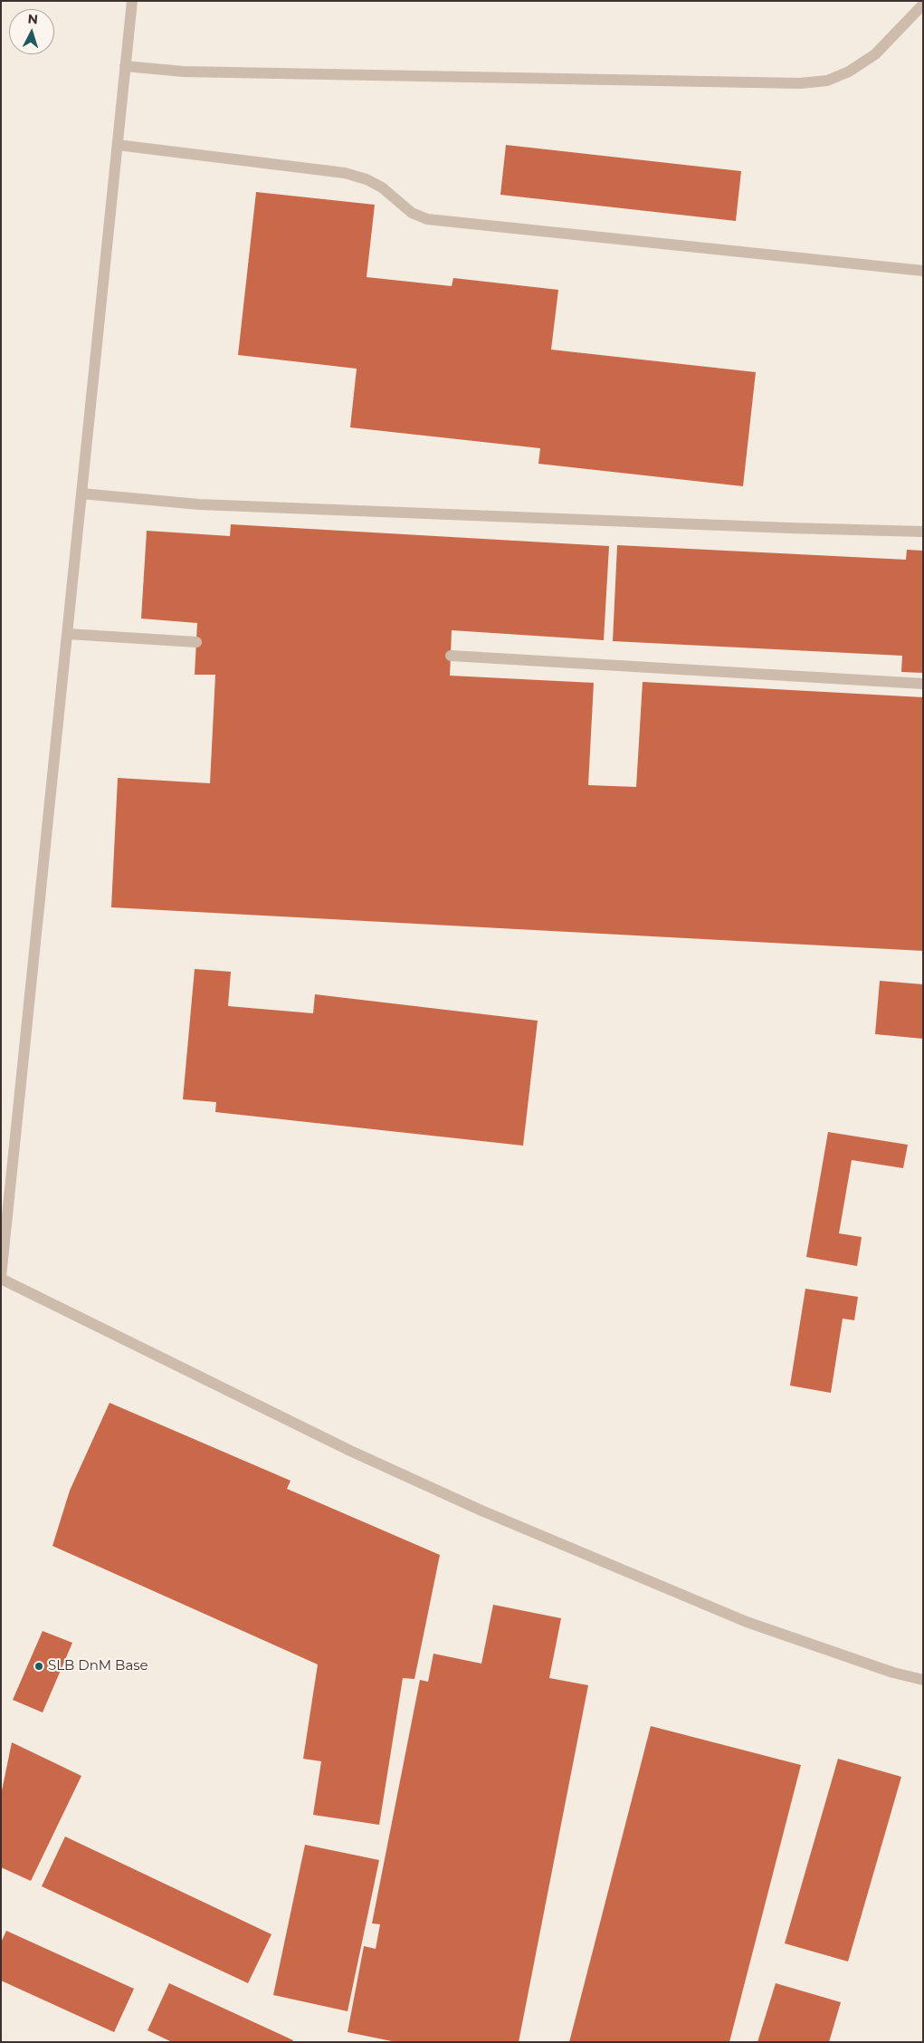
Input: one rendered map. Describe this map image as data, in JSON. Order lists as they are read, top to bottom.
{
  "places": ["SLB DnM Base"],
  "north": "top"
}
